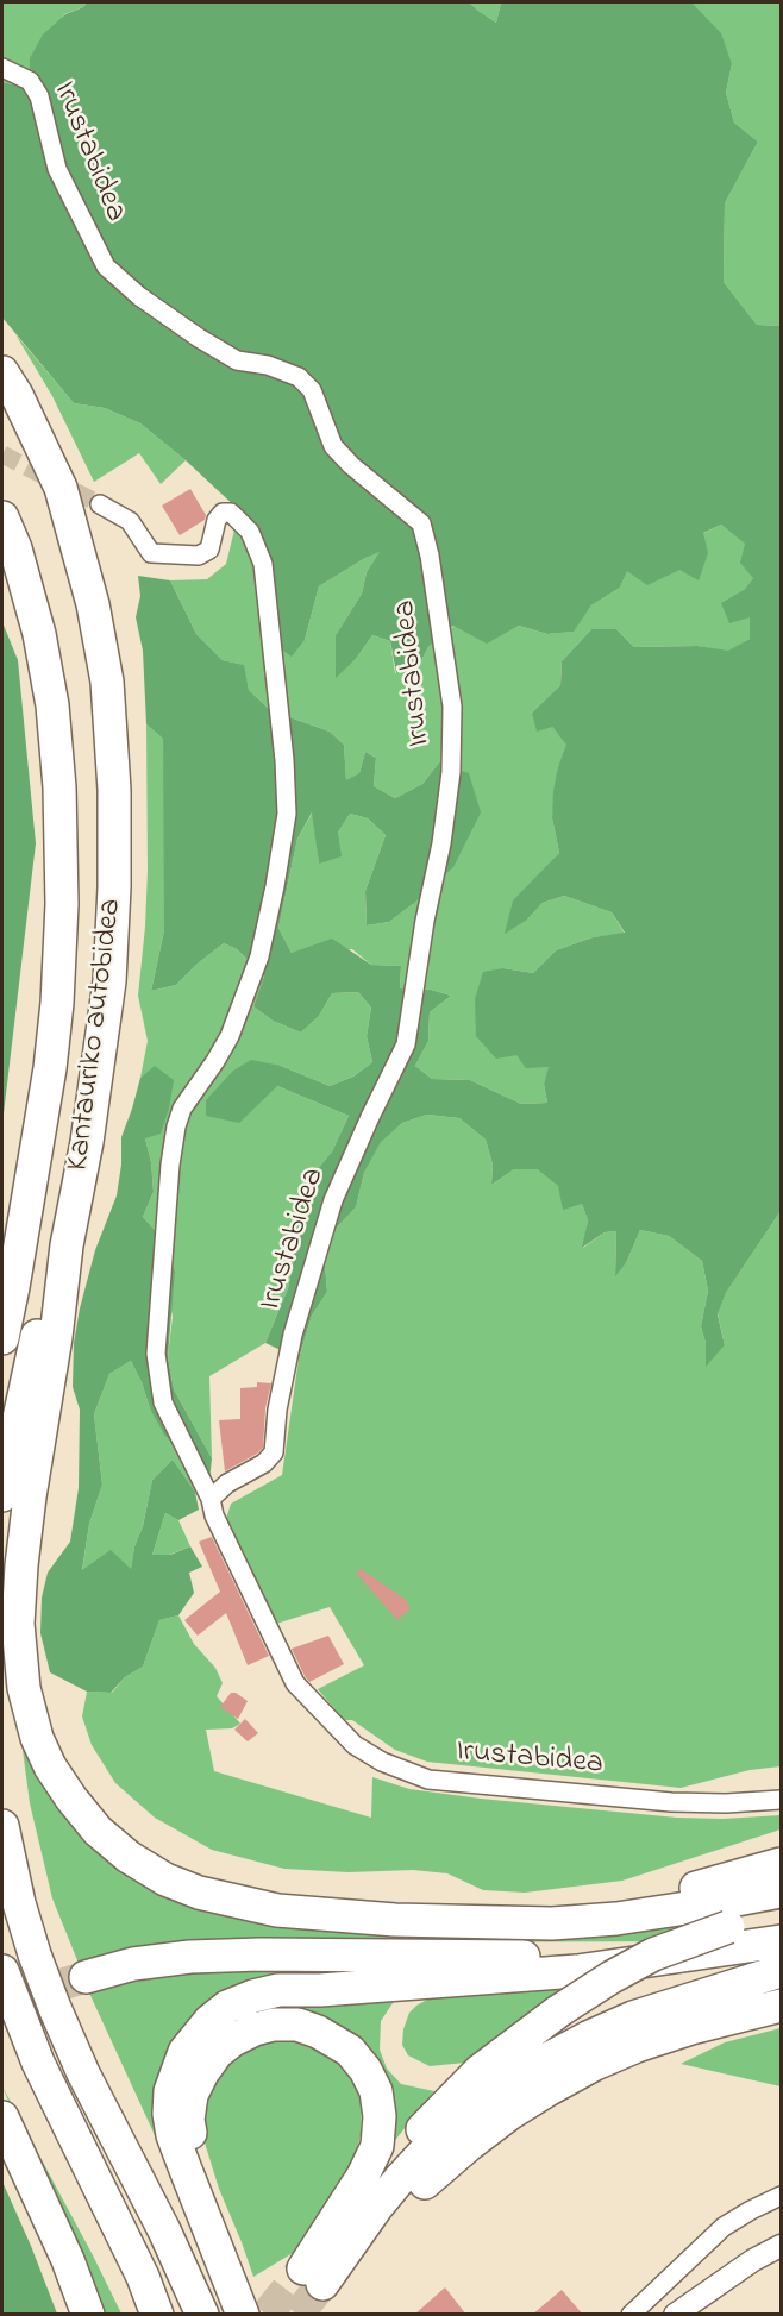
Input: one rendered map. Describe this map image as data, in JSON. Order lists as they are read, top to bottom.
{
  "streets": {
    "highway": ["Kantauriko autobidea"],
    "street": ["Irustabidea"]
  }
}
